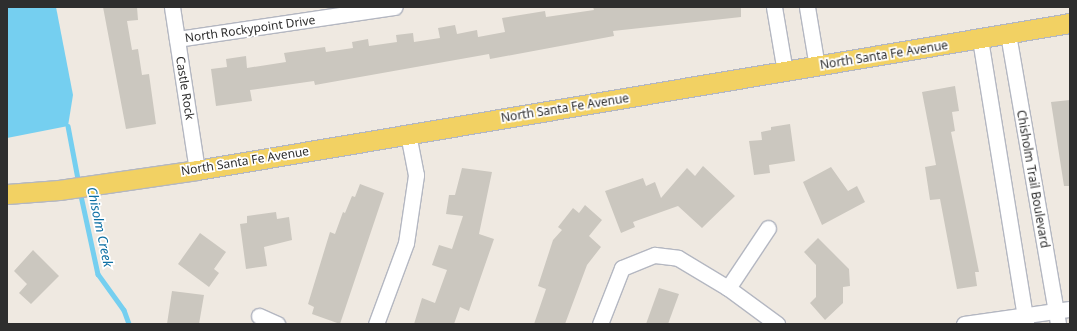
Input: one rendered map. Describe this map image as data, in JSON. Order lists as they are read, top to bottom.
{
  "streets": {
    "main road": ["North Santa Fe Avenue"],
    "street": ["North Rockypoint Drive", "Castle Rock", "Chisholm Trail Boulevard"]
  },
  "crossings": [
    ["North Rockypoint Drive", "Castle Rock"],
    ["North Santa Fe Avenue", "Castle Rock"],
    ["North Santa Fe Avenue", "Chisholm Trail Boulevard"]
  ],
  "water": ["Chisolm Creek"]
}
